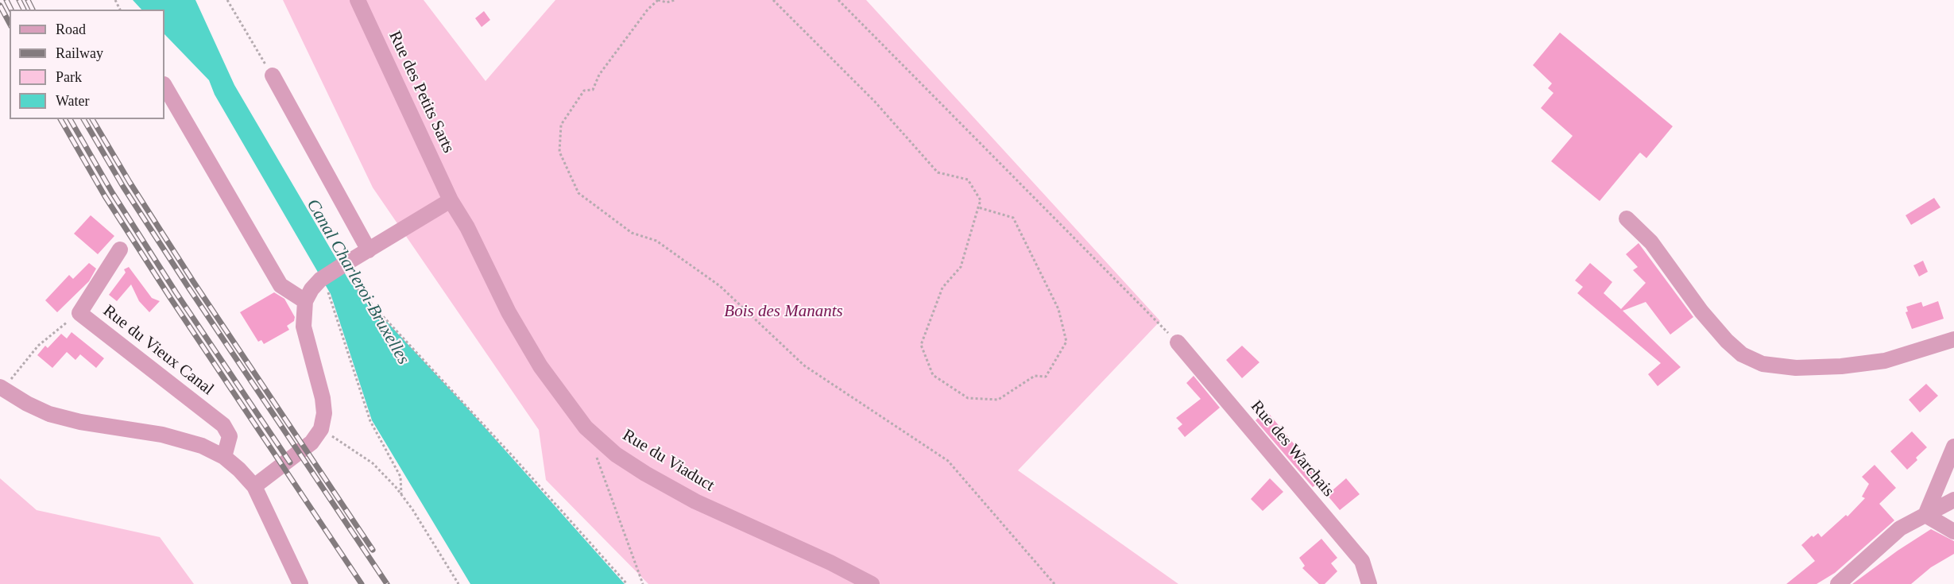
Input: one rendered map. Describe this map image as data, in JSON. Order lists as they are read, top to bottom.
{
  "streets": {
    "street": [
      "Rue des Petits Sarts",
      "Rue du Vieux Canal",
      "Rue des Warchais",
      "Rue du Viaduct"
    ]
  },
  "crossings": [
    ["Rue des Petits Sarts", "Rue du Viaduct"]
  ],
  "water": ["Canal Charleroi-Bruxelles"],
  "parks": ["Bois des Manants"],
  "legend": [
    "Road",
    "Railway",
    "Park",
    "Water"
  ]
}
